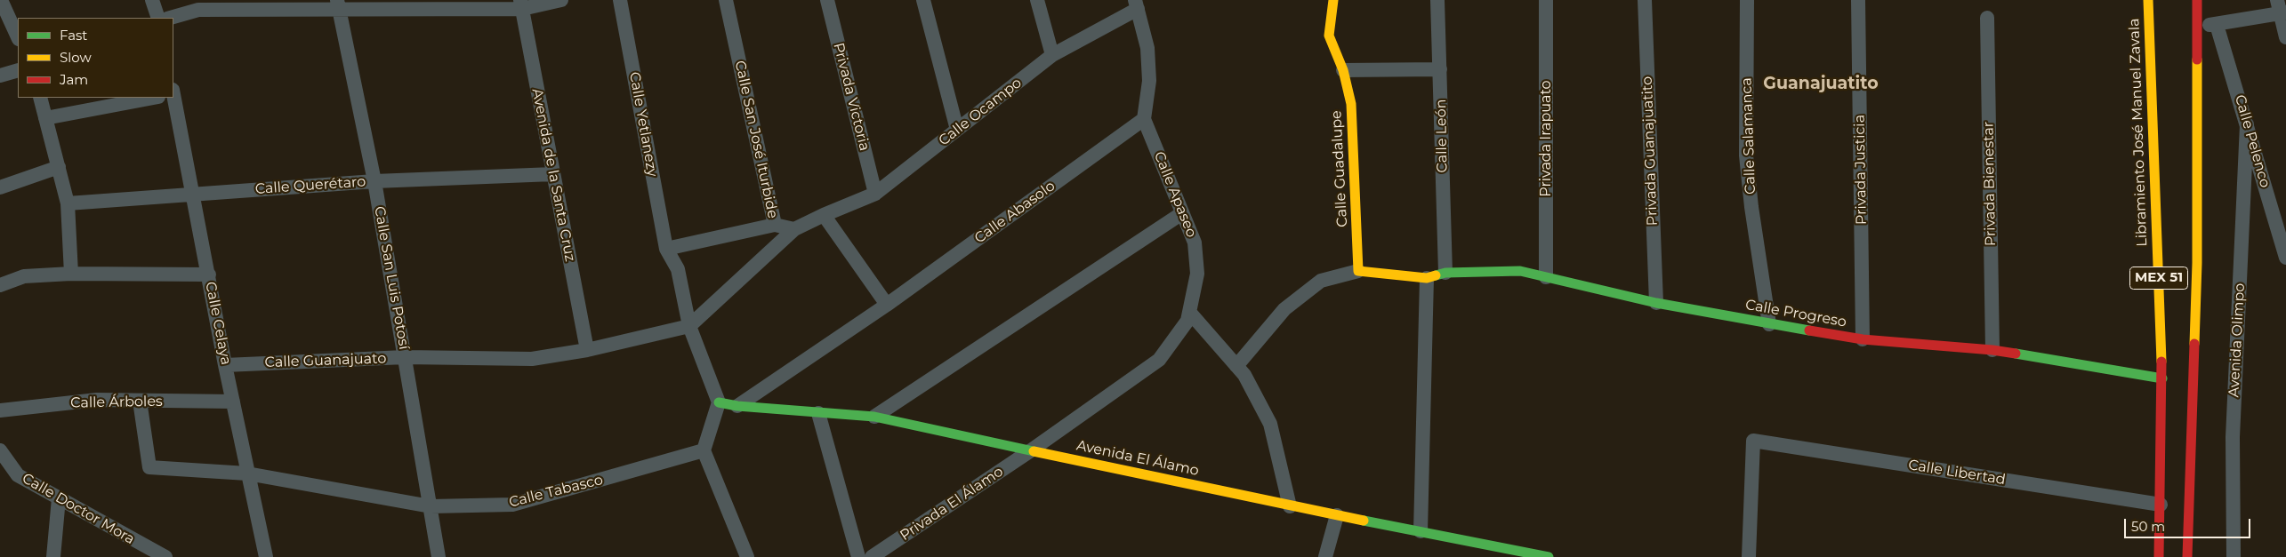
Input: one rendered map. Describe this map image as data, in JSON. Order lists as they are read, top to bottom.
{
  "streets": {
    "street": [
      "Privada Victoria",
      "Calle Ocampo",
      "Calle Yetlanezy",
      "Libramiento José Manuel Zavala",
      "Calle León",
      "Calle Salamanca",
      "Privada Irapuato",
      "Calle San José Iturbide",
      "Calle Pelenco",
      "Privada Guanajuatito",
      "Calle Guadalupe",
      "Privada Justicia",
      "Avenida de la Santa Cruz",
      "Privada Bienestar",
      "Calle Querétaro",
      "Calle Apaseo",
      "Calle Abasolo",
      "Calle San Luis Potosí",
      "MEX 51",
      "Calle Progreso",
      "Calle Celaya",
      "Avenida Olimpo",
      "Calle Guanajuato",
      "Calle Árboles",
      "Avenida El Álamo",
      "Calle Libertad",
      "Calle Tabasco",
      "Privada El Álamo",
      "Calle Doctor Mora"
    ]
  },
  "crossings": [
    ["Privada Victoria", "Calle Ocampo"],
    ["Calle Ocampo", "Calle San José Iturbide"],
    ["Libramiento José Manuel Zavala", "Calle Progreso"],
    ["Libramiento José Manuel Zavala", "Calle Libertad"],
    ["Calle León", "Calle Progreso"],
    ["Calle Salamanca", "Calle Progreso"],
    ["Privada Irapuato", "Calle Progreso"],
    ["Calle Pelenco", "Avenida Olimpo"],
    ["Privada Guanajuatito", "Calle Progreso"],
    ["Privada Justicia", "Calle Progreso"],
    ["Avenida de la Santa Cruz", "Calle Querétaro"],
    ["Avenida de la Santa Cruz", "Calle Guanajuato"],
    ["Privada Bienestar", "Calle Progreso"],
    ["Calle Querétaro", "Calle San Luis Potosí"],
    ["Calle Querétaro", "Calle Celaya"],
    ["Calle Apaseo", "Calle Abasolo"],
    ["Calle Apaseo", "Avenida El Álamo"],
    ["Calle Apaseo", "Privada El Álamo"],
    ["Calle Abasolo", "Avenida El Álamo"],
    ["Calle San Luis Potosí", "Calle Guanajuato"],
    ["Calle San Luis Potosí", "Calle Tabasco"],
    ["Calle Celaya", "Calle Guanajuato"],
    ["Calle Celaya", "Calle Árboles"],
    ["Calle Celaya", "Calle Tabasco"],
    ["Calle Árboles", "Calle Tabasco"],
    ["Avenida El Álamo", "Privada El Álamo"]
  ],
  "districts": ["Guanajuatito"],
  "legend": ["Fast", "Slow", "Jam"],
  "scale_bar": "50 m"
}
